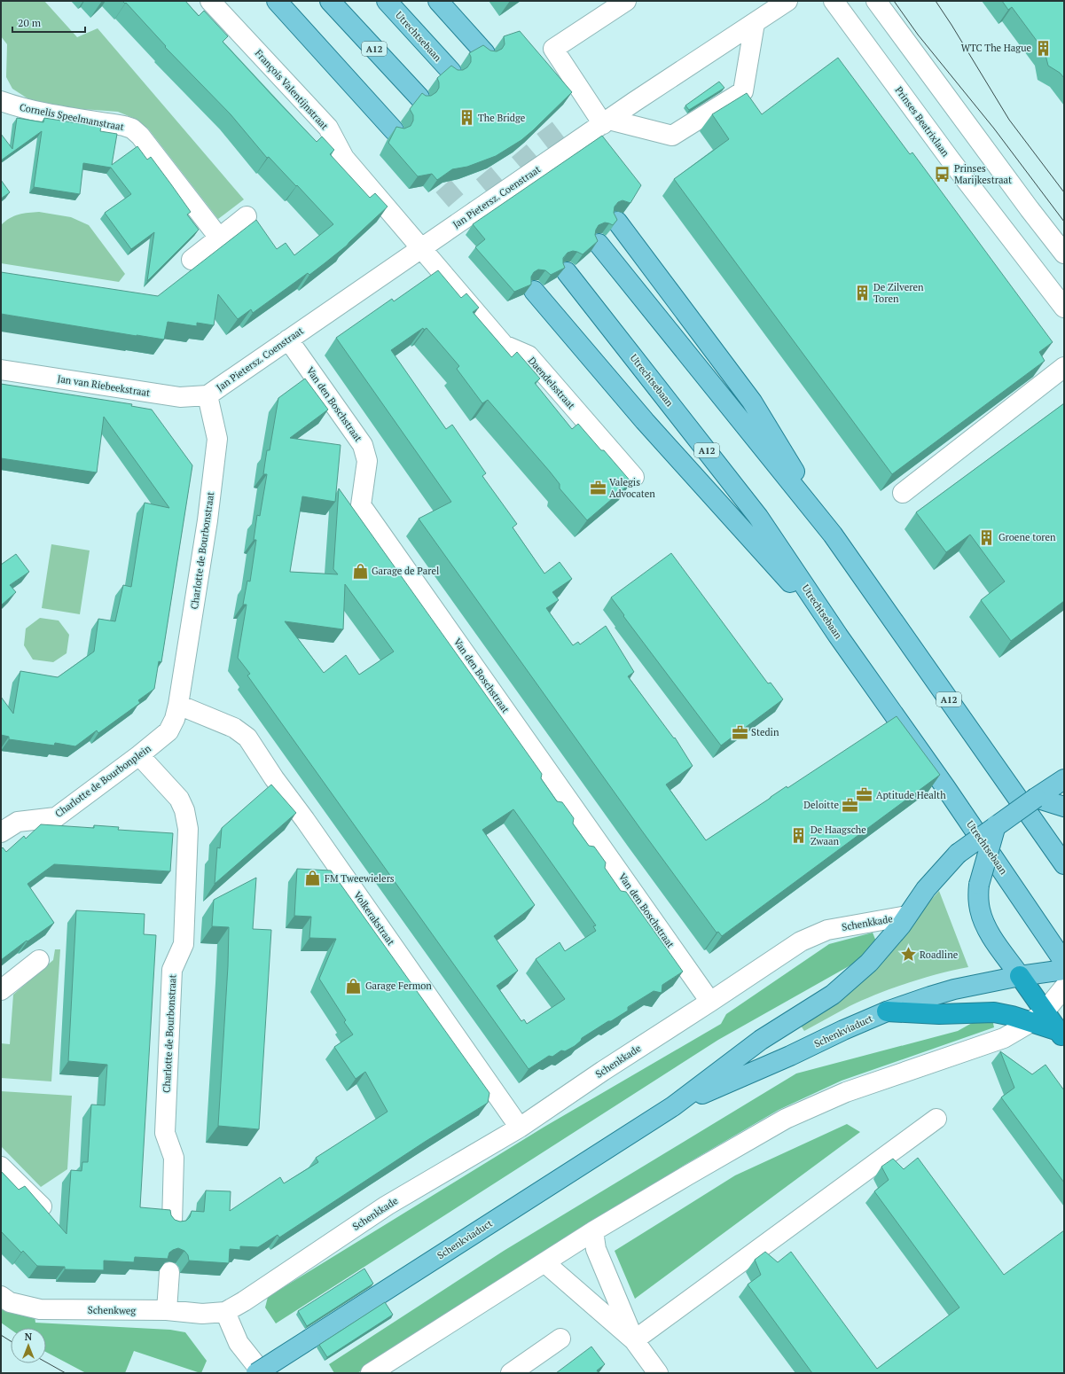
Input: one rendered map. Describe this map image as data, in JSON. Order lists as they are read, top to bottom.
{
  "streets": {
    "main road": ["Utrechtsebaan", "A12", "Schenkviaduct"],
    "street": [
      "François Valentijnstraat",
      "Cornelis Speelmanstraat",
      "Prinses Beatrixlaan",
      "Jan Pietersz. Coenstraat",
      "Daendelsstraat",
      "Jan van Riebeekstraat",
      "Van den Boschstraat",
      "Charlotte de Bourbonstraat",
      "Charlotte de Bourbonplein",
      "Volkerakstraat",
      "Schenkkade",
      "Schenkweg"
    ]
  },
  "crossings": [
    ["François Valentijnstraat", "Jan Pietersz. Coenstraat"],
    ["François Valentijnstraat", "Daendelsstraat"],
    ["Jan Pietersz. Coenstraat", "Daendelsstraat"],
    ["Jan Pietersz. Coenstraat", "Jan van Riebeekstraat"],
    ["Jan Pietersz. Coenstraat", "Van den Boschstraat"],
    ["Jan Pietersz. Coenstraat", "Charlotte de Bourbonstraat"],
    ["Jan van Riebeekstraat", "Charlotte de Bourbonstraat"],
    ["Van den Boschstraat", "Schenkkade"],
    ["Charlotte de Bourbonstraat", "Charlotte de Bourbonplein"],
    ["Charlotte de Bourbonstraat", "Volkerakstraat"],
    ["Charlotte de Bourbonplein", "Volkerakstraat"],
    ["Volkerakstraat", "Schenkkade"],
    ["Schenkkade", "Schenkviaduct"],
    ["Schenkkade", "Schenkweg"]
  ],
  "places": {
    "building": [
      "WTC The Hague",
      "The Bridge",
      "De Zilveren Toren",
      "Groene toren",
      "De Haagsche Zwaan"
    ],
    "bus stop": ["Prinses Marijkestraat"],
    "office": [
      "Valegis Advocaten",
      "Stedin",
      "Aptitude Health",
      "Deloitte"
    ],
    "shop": ["Garage de Parel", "FM Tweewielers", "Garage Fermon"],
    "place": ["Roadline"]
  },
  "scale_bar": "20 m",
  "north": "top"
}
